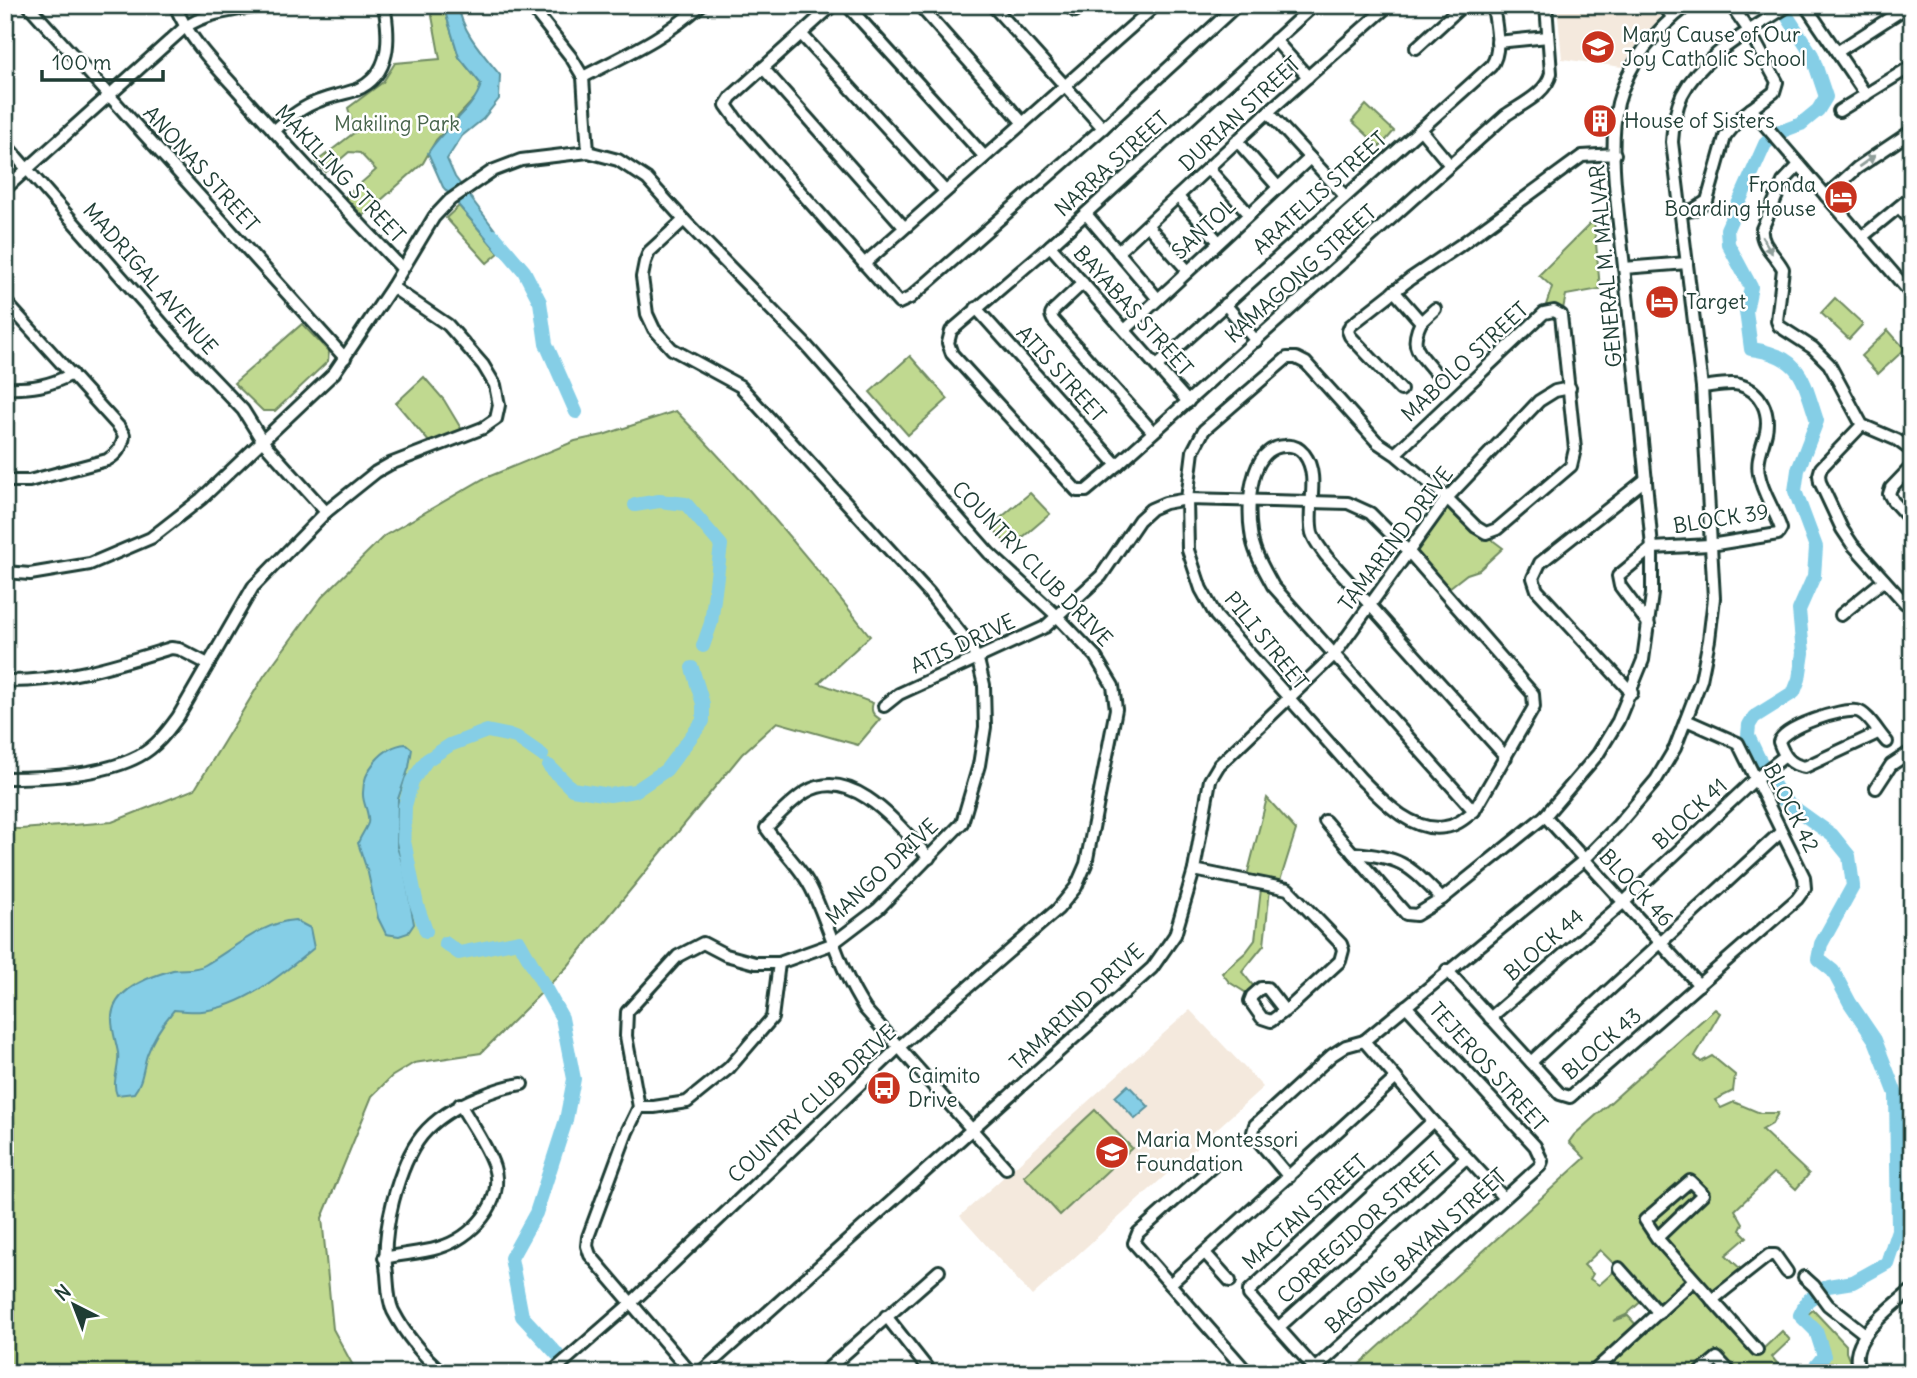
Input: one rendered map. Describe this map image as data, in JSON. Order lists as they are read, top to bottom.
{
  "streets": {
    "street": [
      "DURIAN STREET",
      "NARRA STREET",
      "ANONAS STREET",
      "MAKILING STREET",
      "ARATELIS STREET",
      "SANTOL",
      "GENERAL M. MALVAR",
      "KAMAGONG STREET",
      "MADRIGAL AVENUE",
      "BAYABAS STREET",
      "MABOLO STREET",
      "ATIS STREET",
      "BLOCK 39",
      "TAMARIND DRIVE",
      "COUNTRY CLUB DRIVE",
      "PILI STREET",
      "ATIS DRIVE",
      "BLOCK 42",
      "BLOCK 41",
      "MANGO DRIVE",
      "BLOCK 46",
      "BLOCK 44",
      "BLOCK 43",
      "TEJEROS STREET",
      "MACTAN STREET",
      "CORREGIDOR STREET",
      "BAGONG BAYAN STREET"
    ]
  },
  "crossings": [
    ["NARRA STREET", "KAMAGONG STREET"],
    ["NARRA STREET", "BAYABAS STREET"],
    ["NARRA STREET", "ATIS STREET"],
    ["ANONAS STREET", "COUNTRY CLUB DRIVE"],
    ["MAKILING STREET", "COUNTRY CLUB DRIVE"],
    ["ARATELIS STREET", "BAYABAS STREET"],
    ["SANTOL", "BAYABAS STREET"],
    ["GENERAL M. MALVAR", "BLOCK 39"],
    ["GENERAL M. MALVAR", "BLOCK 46"],
    ["KAMAGONG STREET", "BAYABAS STREET"],
    ["KAMAGONG STREET", "ATIS STREET"],
    ["MADRIGAL AVENUE", "COUNTRY CLUB DRIVE"],
    ["MABOLO STREET", "TAMARIND DRIVE"],
    ["MABOLO STREET", "PILI STREET"],
    ["TAMARIND DRIVE", "PILI STREET"],
    ["COUNTRY CLUB DRIVE", "ATIS DRIVE"],
    ["COUNTRY CLUB DRIVE", "MANGO DRIVE"],
    ["PILI STREET", "ATIS DRIVE"],
    ["ATIS DRIVE", "MANGO DRIVE"],
    ["BLOCK 42", "BLOCK 41"],
    ["BLOCK 42", "BLOCK 46"],
    ["BLOCK 42", "BLOCK 43"],
    ["BLOCK 41", "BLOCK 46"],
    ["BLOCK 41", "BLOCK 44"],
    ["BLOCK 46", "BLOCK 44"],
    ["BLOCK 46", "BLOCK 43"],
    ["BLOCK 44", "BLOCK 43"],
    ["TEJEROS STREET", "BAGONG BAYAN STREET"],
    ["MACTAN STREET", "CORREGIDOR STREET"],
    ["MACTAN STREET", "BAGONG BAYAN STREET"]
  ],
  "parks": ["Makiling Park"],
  "places": {
    "school or university": ["Mary Cause of Our Joy Catholic School", "Maria Montessori Foundation"],
    "building": ["House of Sisters"],
    "hotel": ["Fronda Boarding House", "Target"],
    "bus stop": ["Caimito Drive"]
  },
  "scale_bar": "100 m",
  "north": "top left"
}
